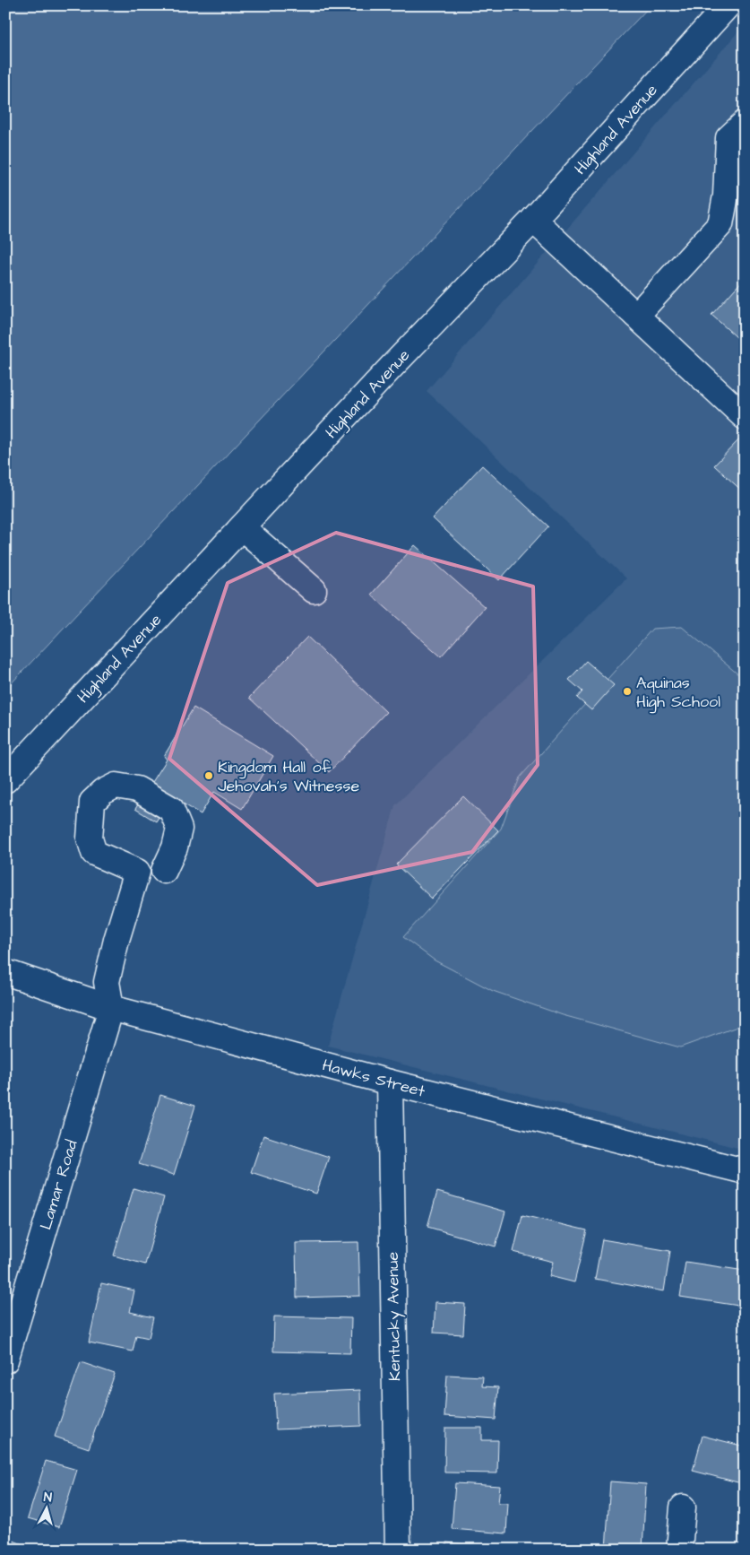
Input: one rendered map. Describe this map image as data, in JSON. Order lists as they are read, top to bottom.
{
  "streets": {
    "street": [
      "Highland Avenue",
      "Hawks Street",
      "Lamar Road",
      "Kentucky Avenue"
    ]
  },
  "crossings": [
    ["Hawks Street", "Lamar Road"],
    ["Hawks Street", "Kentucky Avenue"]
  ],
  "places": ["Aquinas High School", "Kingdom Hall of Jehovah’s Witnesse"],
  "north": "top"
}
